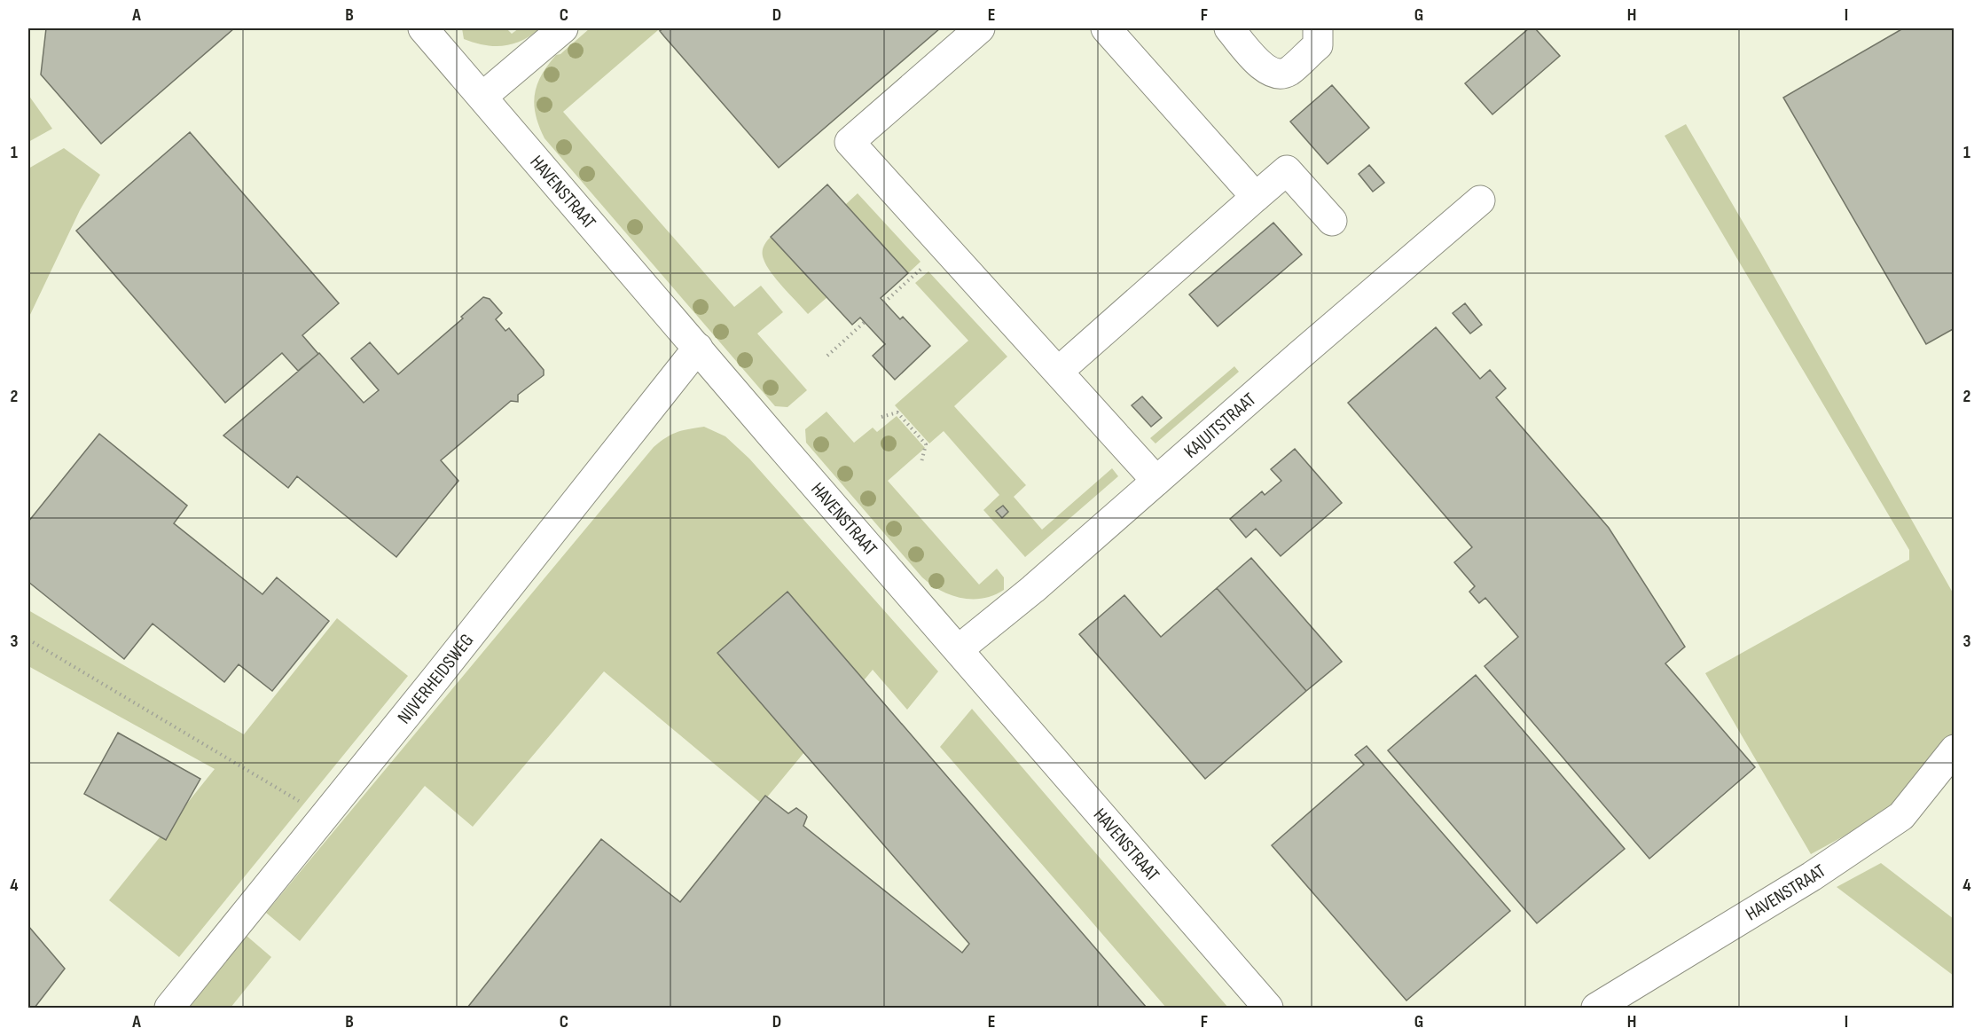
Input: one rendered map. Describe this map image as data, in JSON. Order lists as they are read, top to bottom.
{
  "streets": {
    "street": ["HAVENSTRAAT", "KAJUITSTRAAT", "NIJVERHEIDSWEG"]
  },
  "crossings": [
    ["HAVENSTRAAT", "KAJUITSTRAAT"],
    ["HAVENSTRAAT", "NIJVERHEIDSWEG"]
  ],
  "grid": {
    "columns": [
      "A",
      "B",
      "C",
      "D",
      "E",
      "F",
      "G",
      "H",
      "I"
    ],
    "rows": [
      "1",
      "2",
      "3",
      "4"
    ]
  }
}
